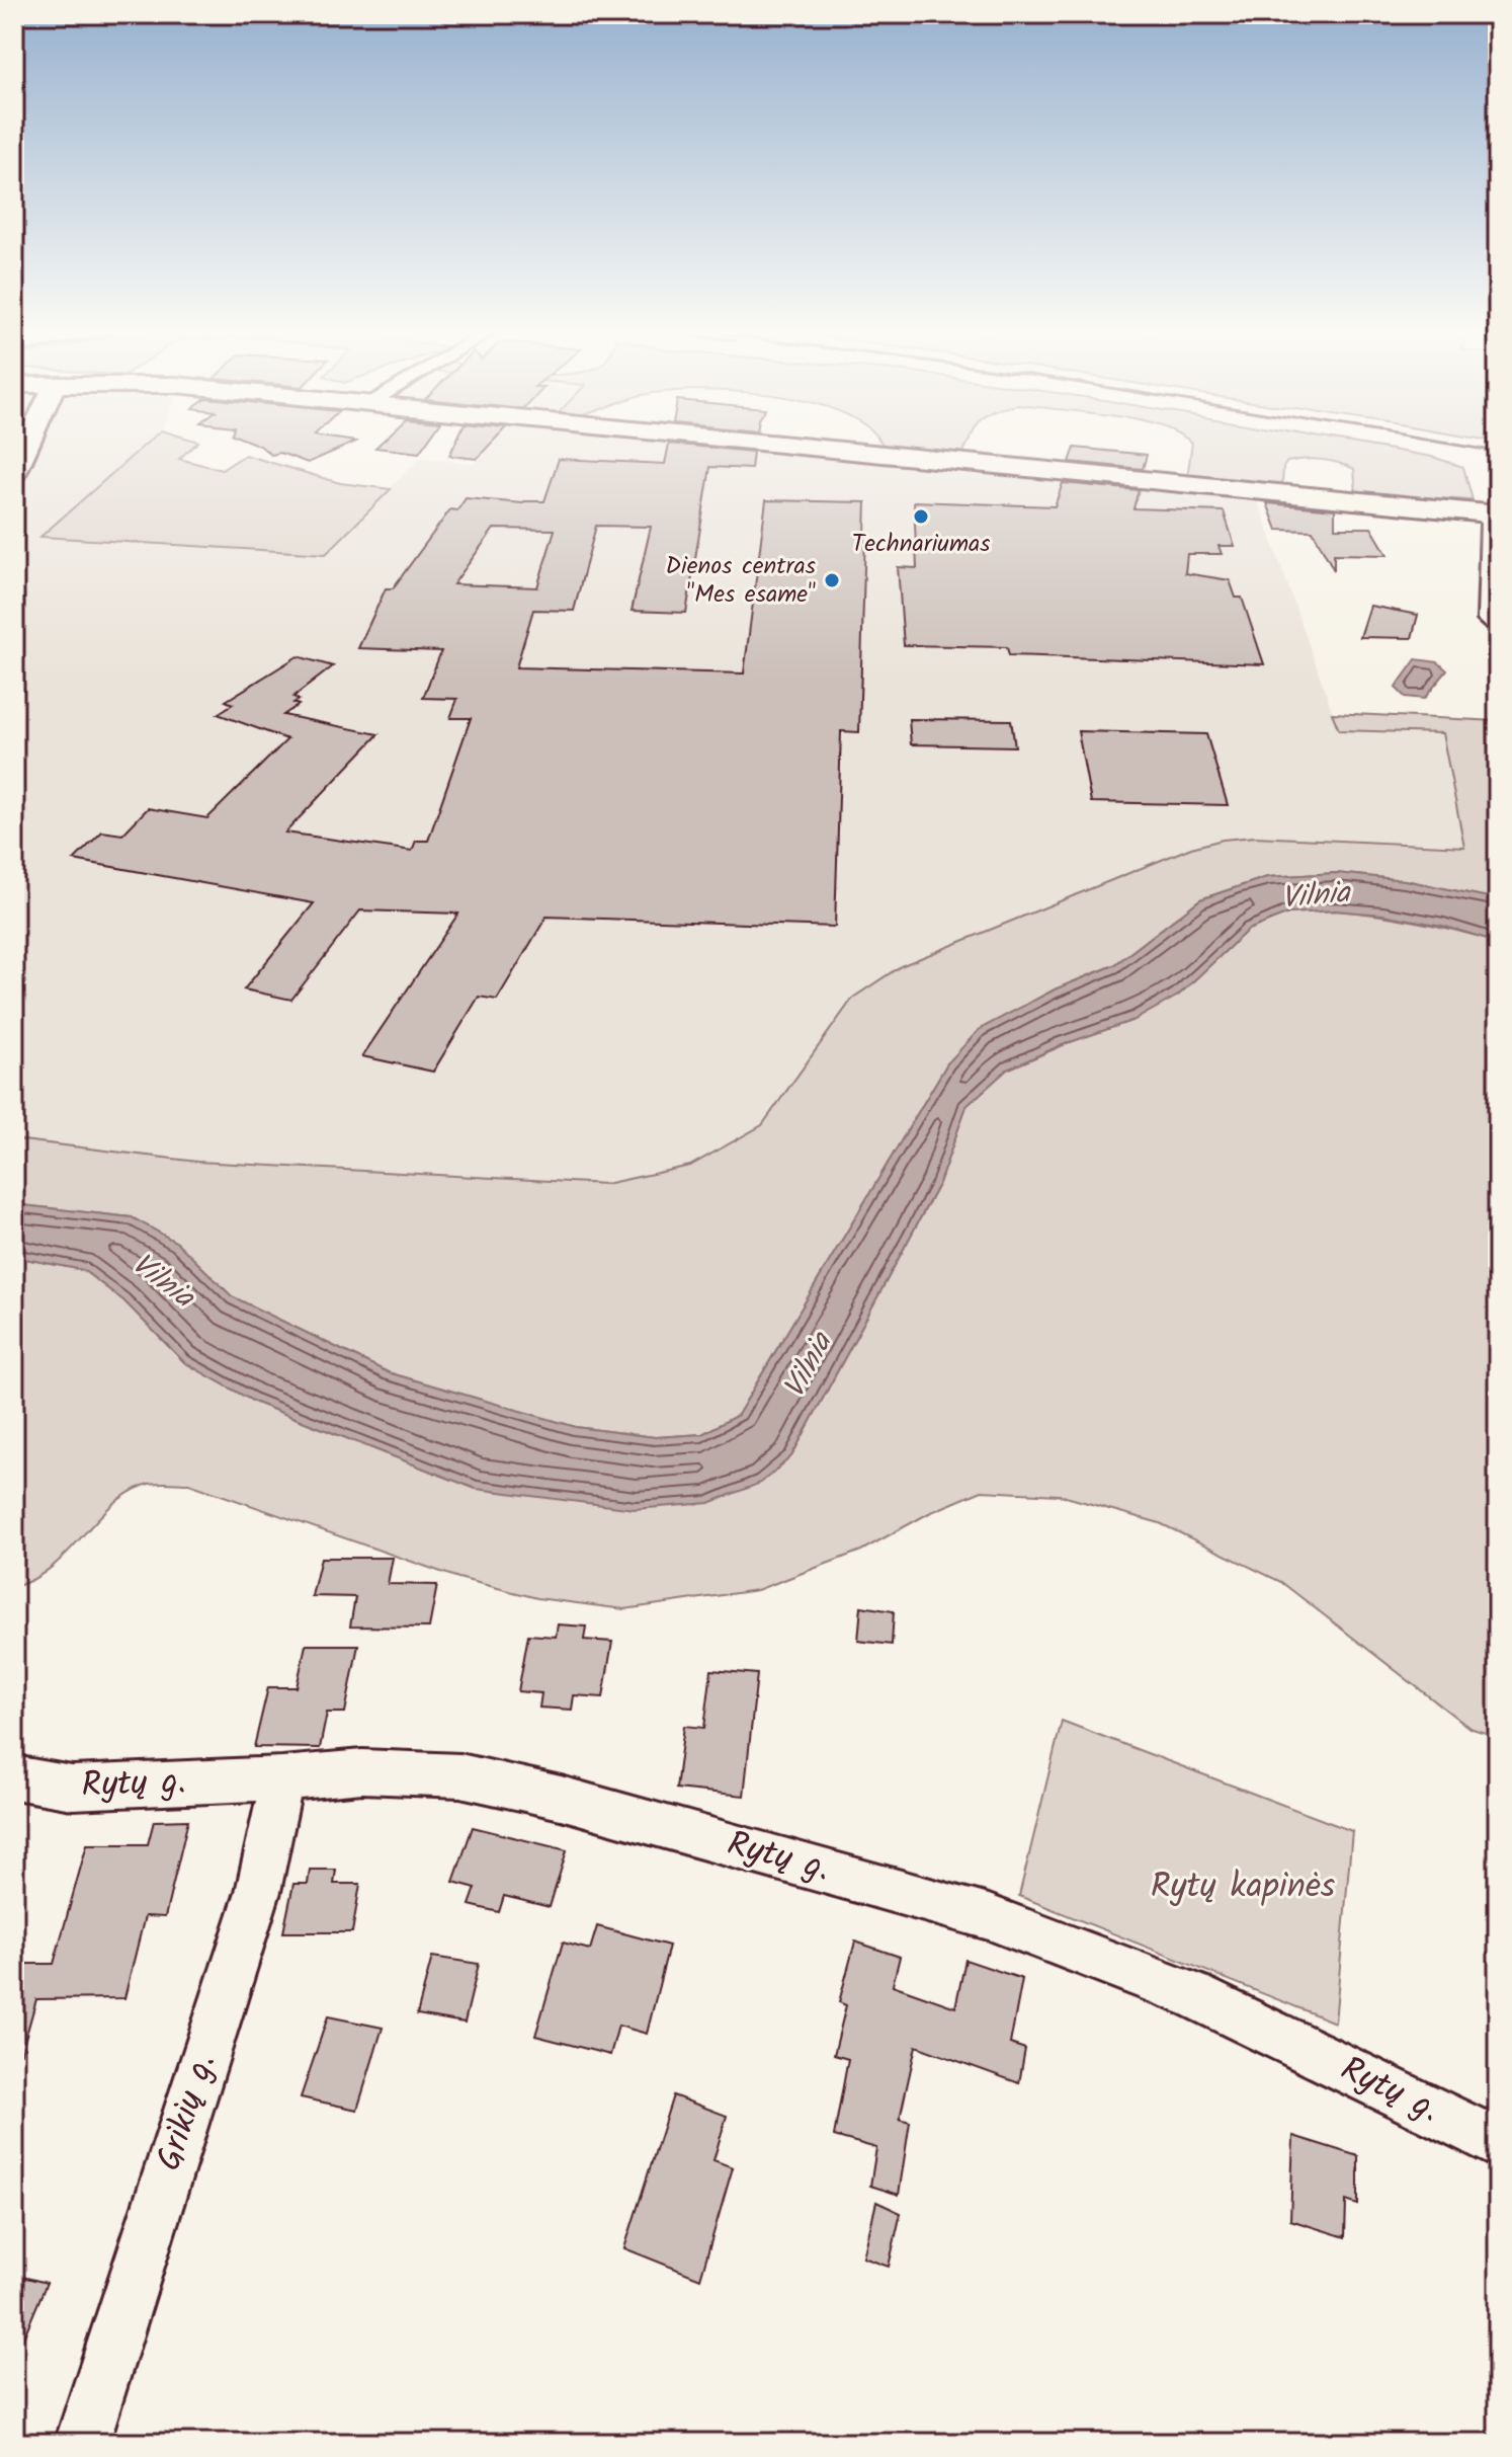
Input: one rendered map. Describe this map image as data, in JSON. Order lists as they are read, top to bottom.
{
  "streets": {
    "street": ["Rytų g.", "Grikių g."]
  },
  "crossings": [
    ["Rytų g.", "Grikių g."]
  ],
  "water": ["Vilnia"],
  "parks": ["Rytų kapinės"],
  "places": ["Technariumas", "Dienos centras \"Mes esame\""]
}
